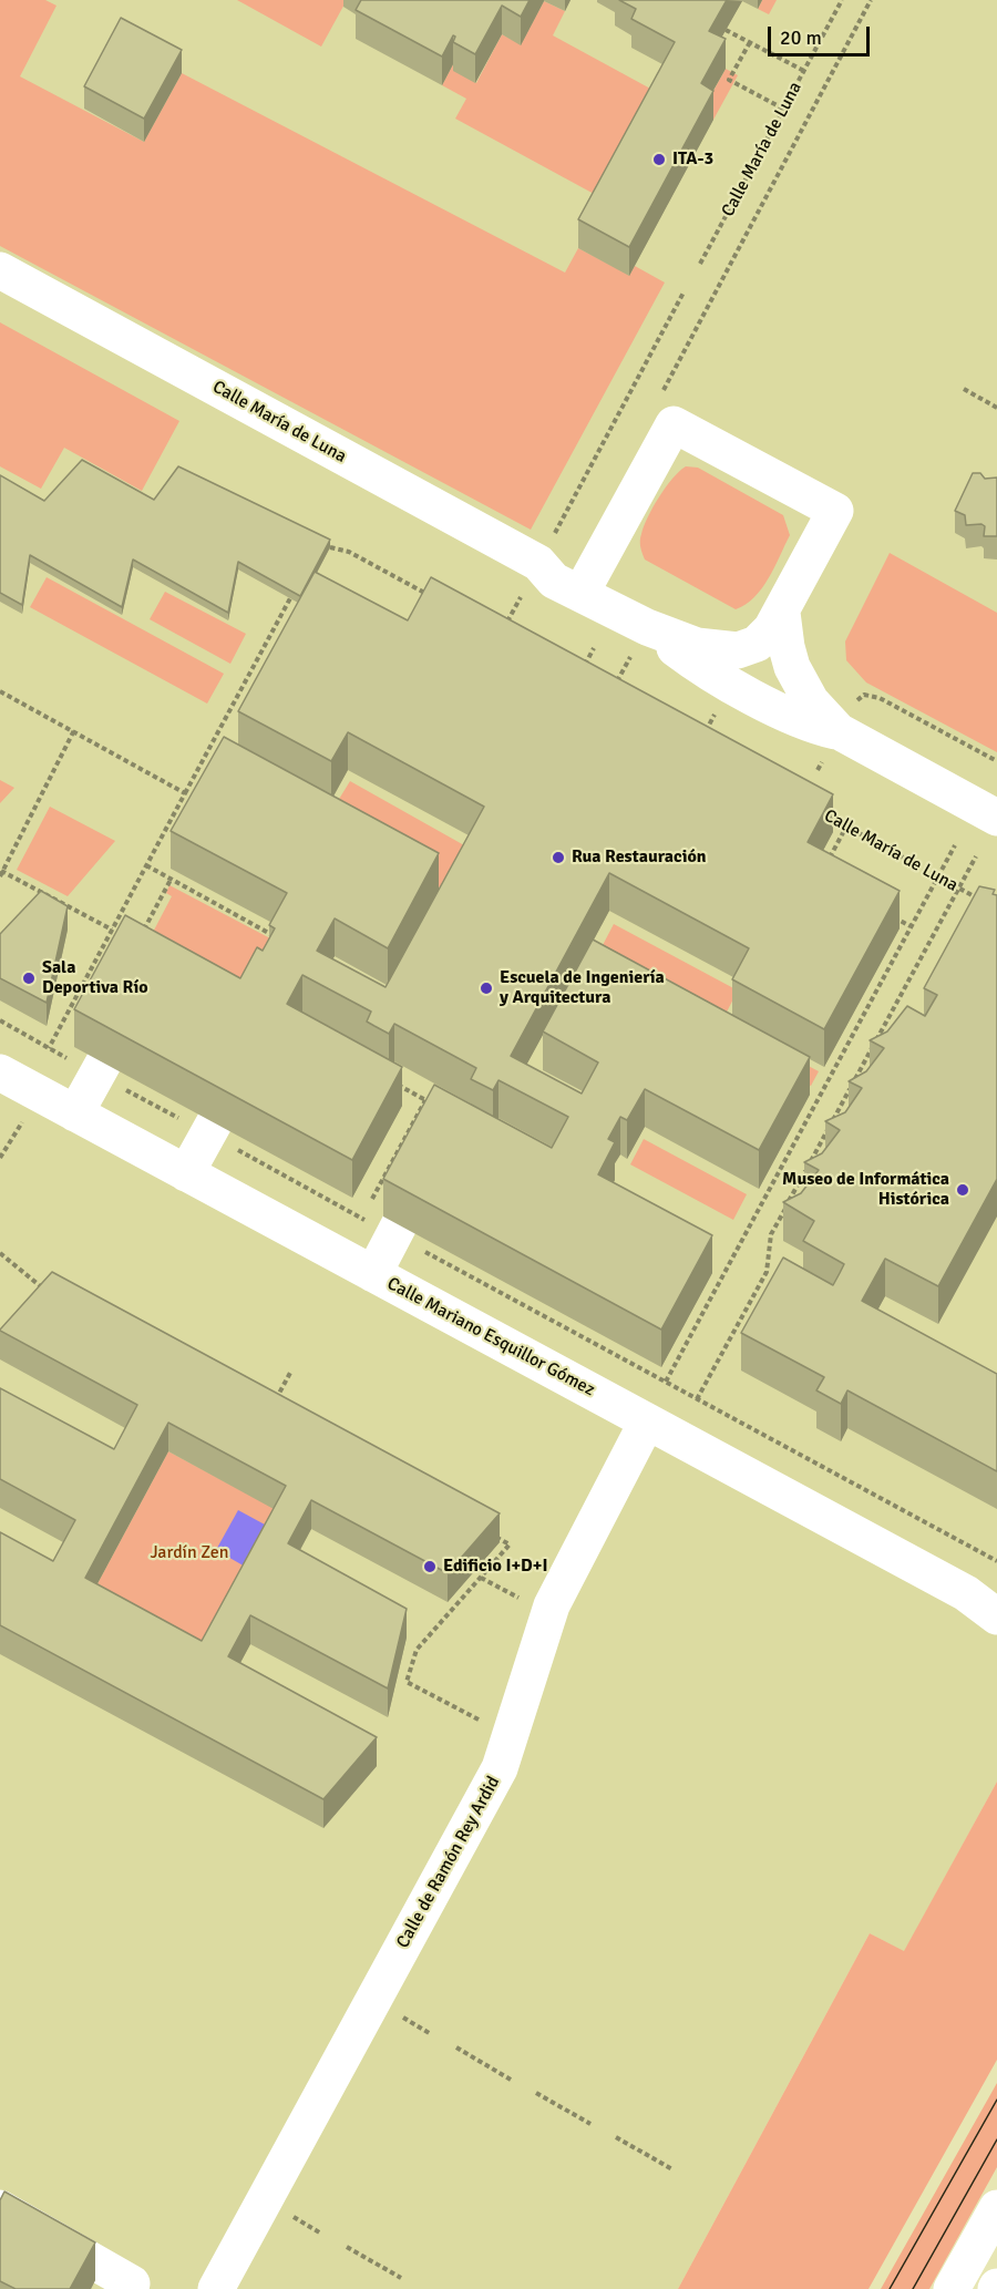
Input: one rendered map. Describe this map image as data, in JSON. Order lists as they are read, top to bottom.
{
  "streets": {
    "street": ["Calle María de Luna", "Calle Mariano Esquillor Gómez", "Calle de Ramón Rey Ardid"]
  },
  "crossings": [
    ["Calle Mariano Esquillor Gómez", "Calle de Ramón Rey Ardid"]
  ],
  "parks": ["Jardín Zen"],
  "places": [
    "ITA-3",
    "Rua Restauración",
    "Sala Deportiva Río",
    "Escuela de Ingeniería y Arquitectura",
    "Museo de Informática Histórica",
    "Edificio I+D+I"
  ],
  "scale_bar": "20 m"
}
